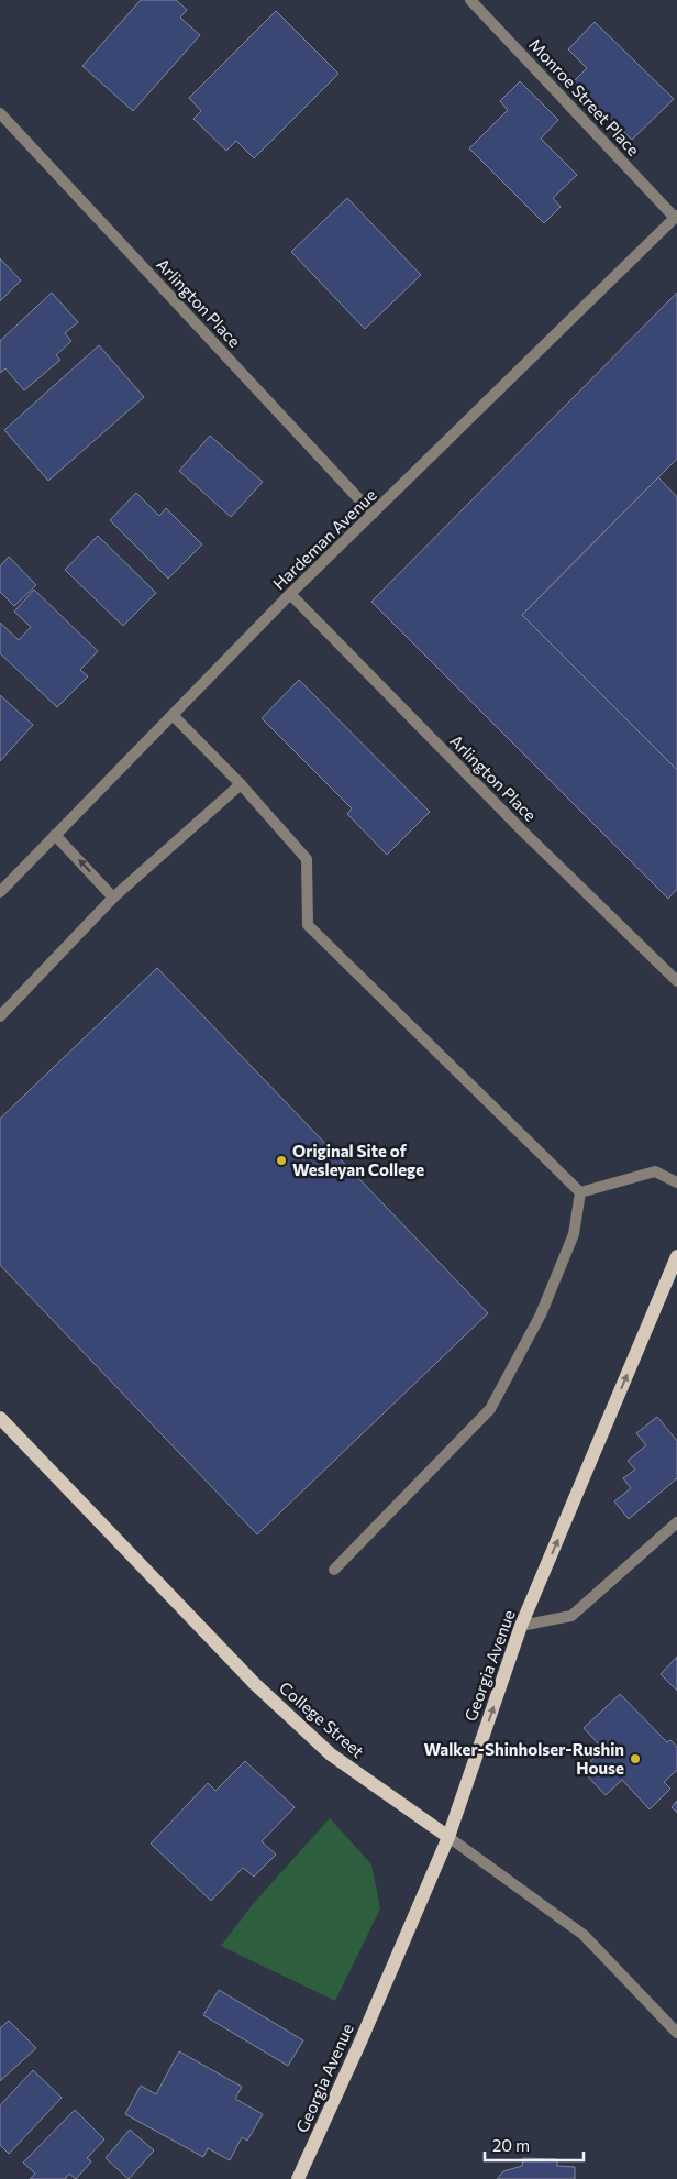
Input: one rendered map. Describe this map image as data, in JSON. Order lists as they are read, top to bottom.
{
  "streets": {
    "main road": ["Georgia Avenue", "College Street"],
    "street": ["Monroe Street Place", "Arlington Place", "Hardeman Avenue"]
  },
  "crossings": [
    ["Monroe Street Place", "Hardeman Avenue"],
    ["Arlington Place", "Hardeman Avenue"],
    ["Georgia Avenue", "College Street"]
  ],
  "one_way": ["Georgia Avenue"],
  "places": ["Original Site of Wesleyan College", "Walker-Shinholser-Rushin House"],
  "scale_bar": "20 m"
}
